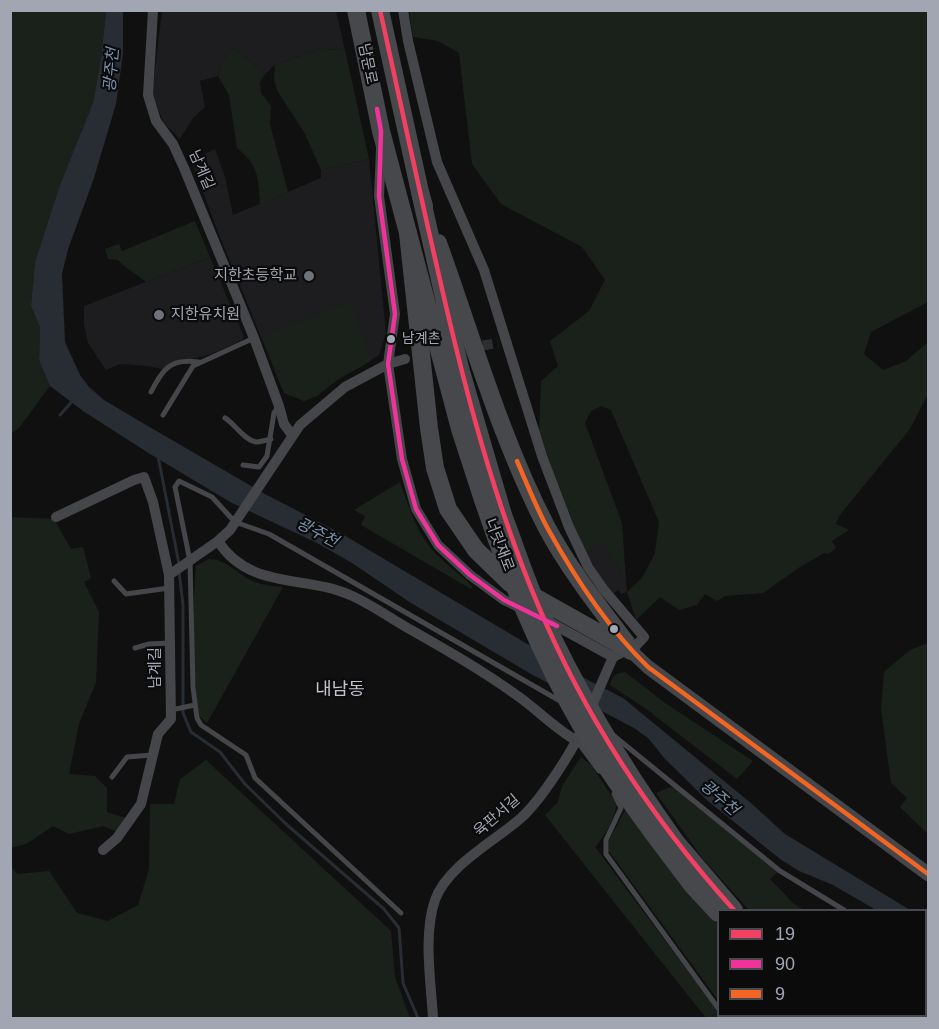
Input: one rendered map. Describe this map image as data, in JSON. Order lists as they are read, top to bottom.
{
  "streets": {
    "main road": ["남문로", "너릿재로"],
    "street": ["남계길", "육판서길"]
  },
  "crossings": [
    ["남문로", "너릿재로"],
    ["남문로", "육판서길"]
  ],
  "districts": ["내남동"],
  "water": ["광주천"],
  "places": ["지한초등학교", "지한유치원", "남계촌"],
  "lines": ["transit line 19", "transit line 90", "transit line 9"],
  "legend": ["19", "90", "9"]
}
